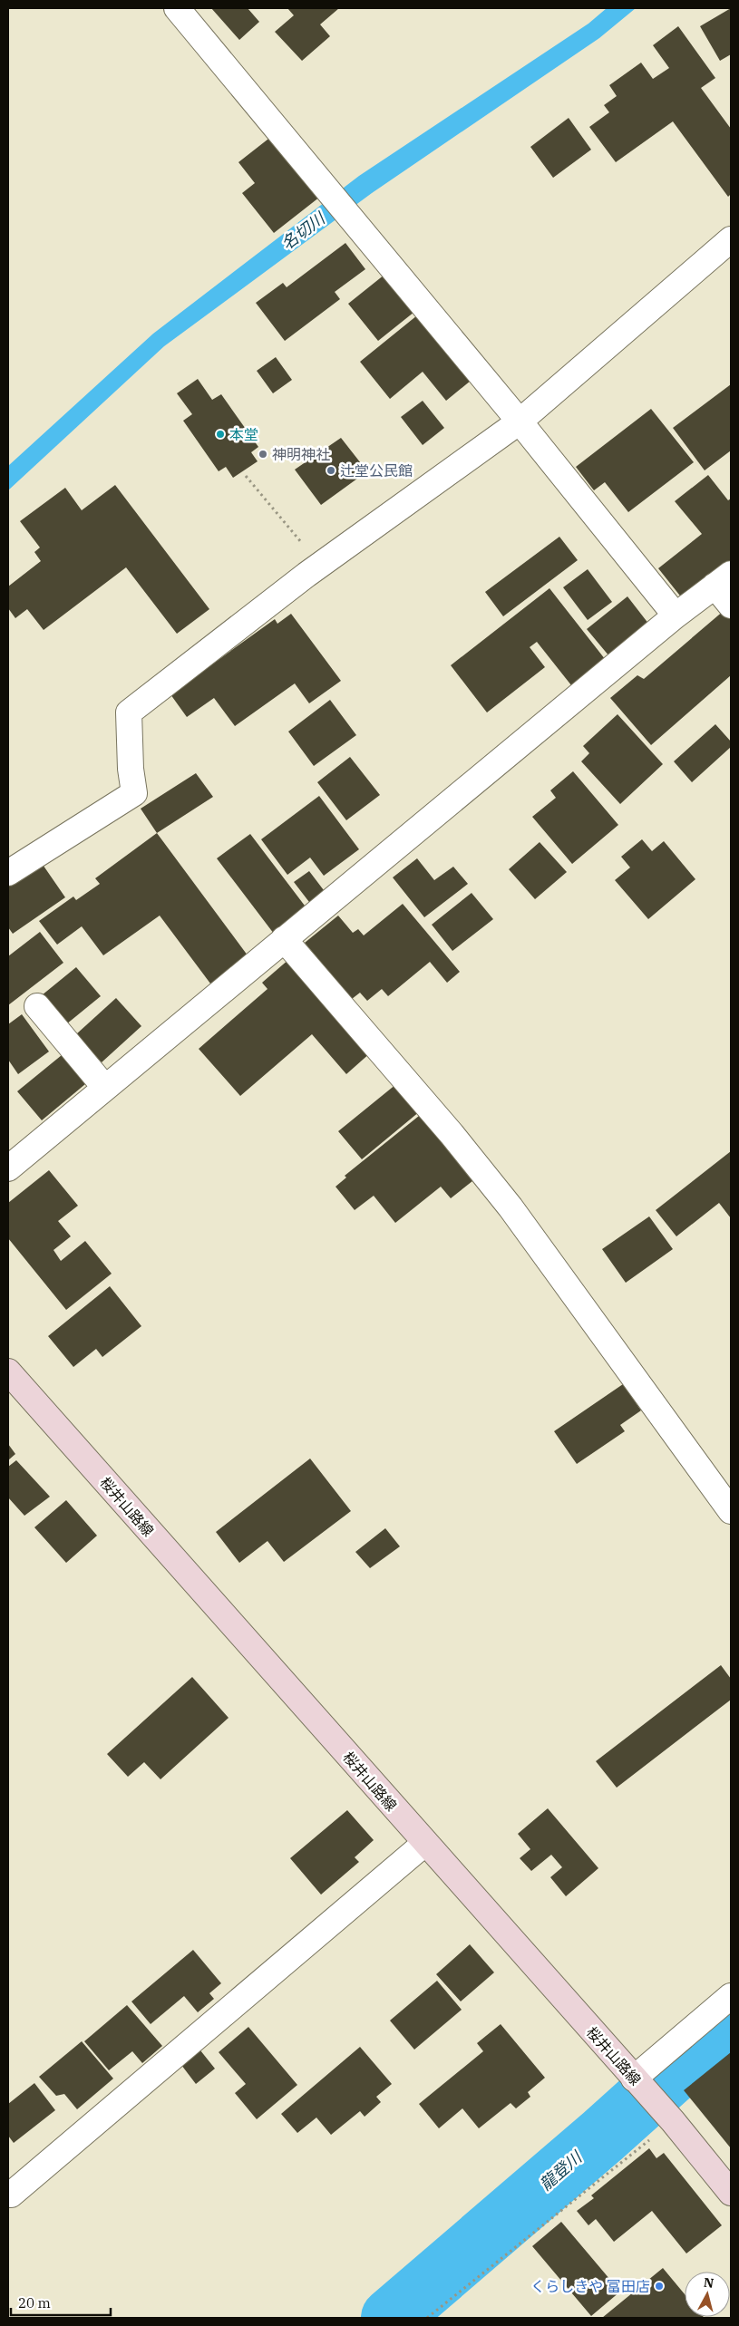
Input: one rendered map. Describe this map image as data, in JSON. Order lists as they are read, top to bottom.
{
  "streets": {
    "main road": ["桜井山路線"]
  },
  "water": ["名切川", "龍登川"],
  "places": [
    "本堂",
    "神明神社",
    "辻堂公民館",
    "くらしきや 富田店"
  ],
  "scale_bar": "20 m",
  "north": "top"
}
